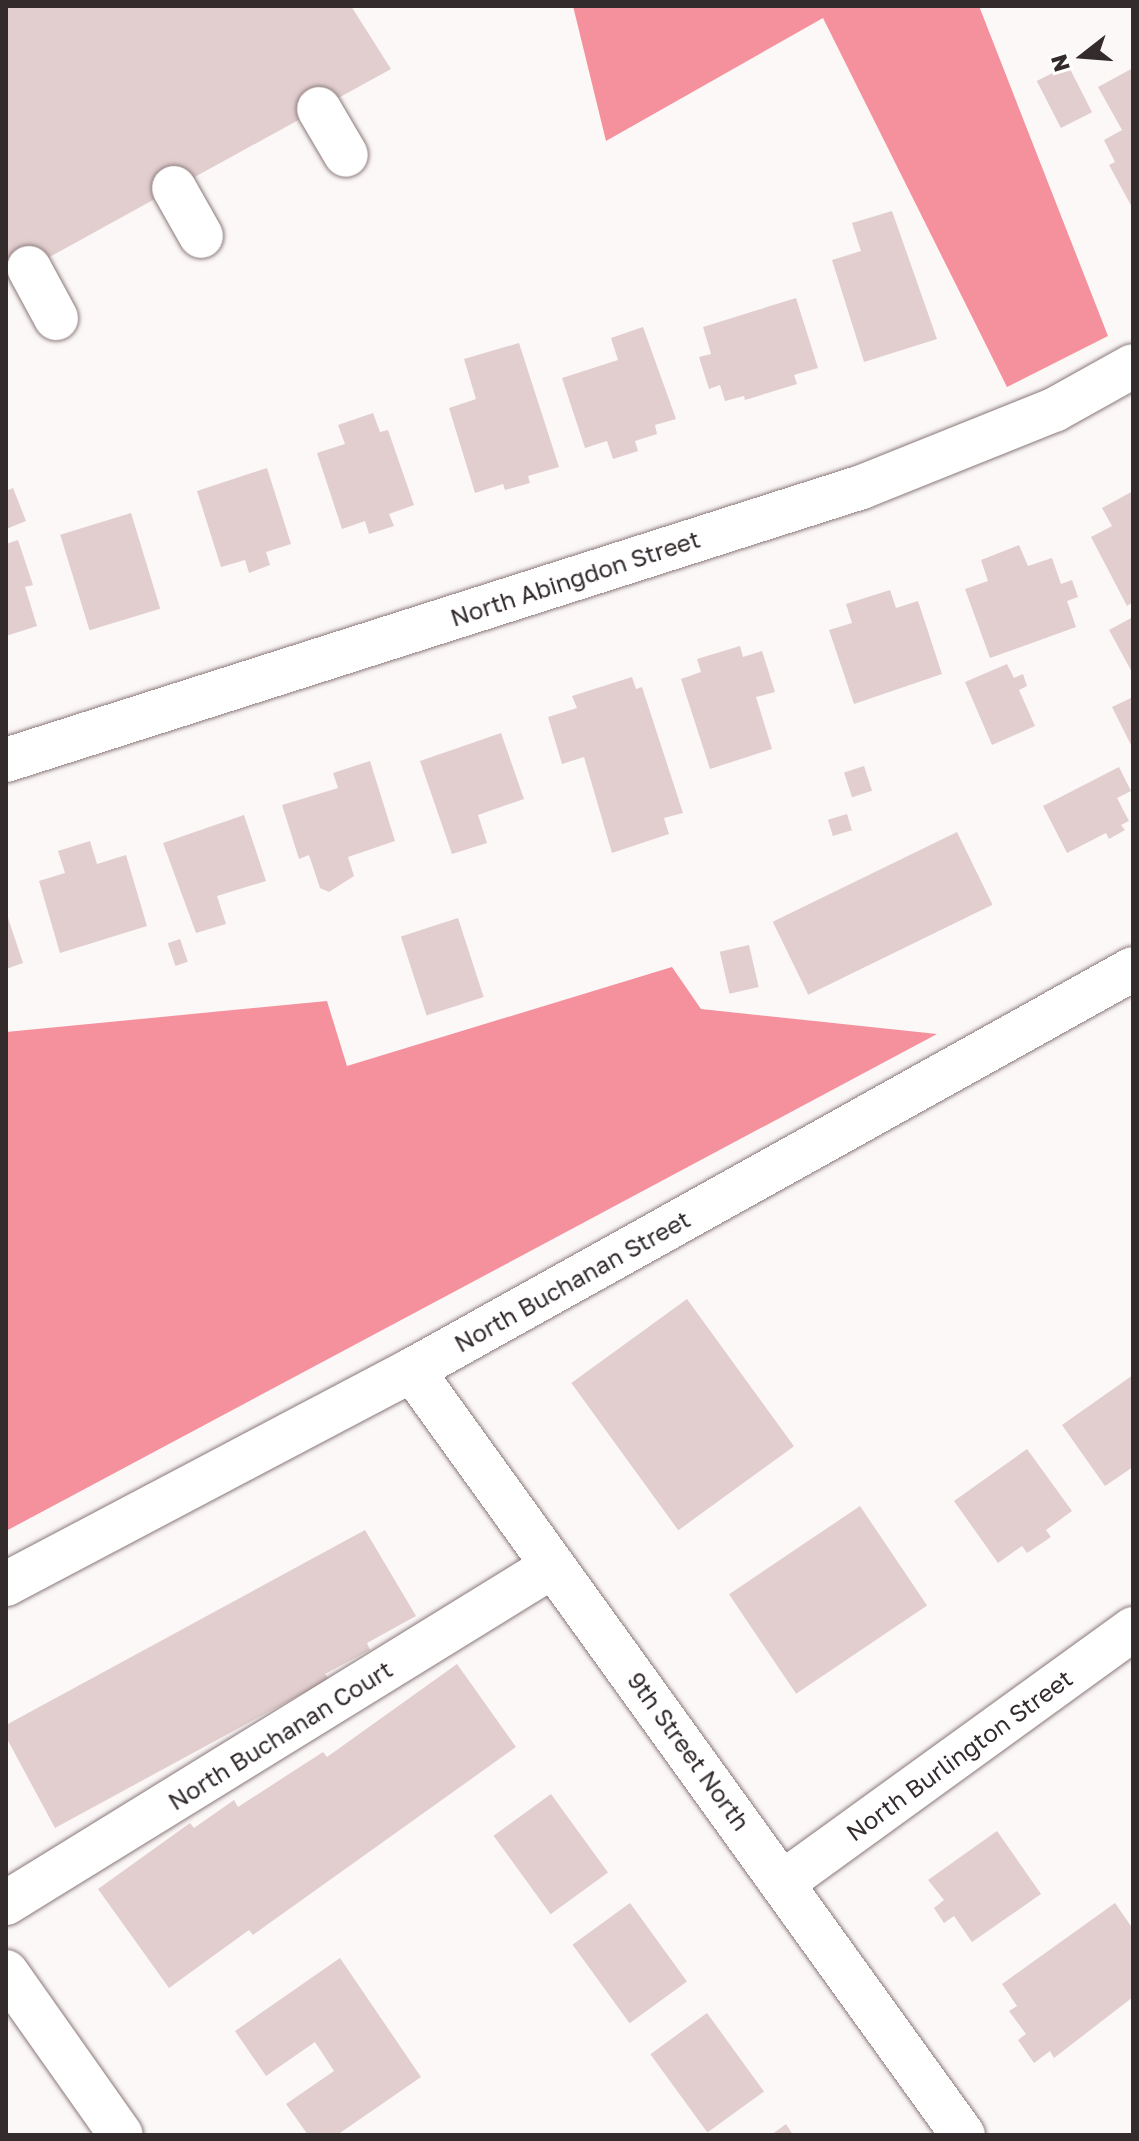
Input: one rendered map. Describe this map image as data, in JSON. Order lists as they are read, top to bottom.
{
  "streets": {
    "street": [
      "North Abingdon Street",
      "North Buchanan Street",
      "North Buchanan Court",
      "9th Street North",
      "North Burlington Street"
    ]
  },
  "crossings": [
    ["North Buchanan Street", "9th Street North"],
    ["North Buchanan Court", "9th Street North"],
    ["9th Street North", "North Burlington Street"]
  ],
  "north": "left"
}
